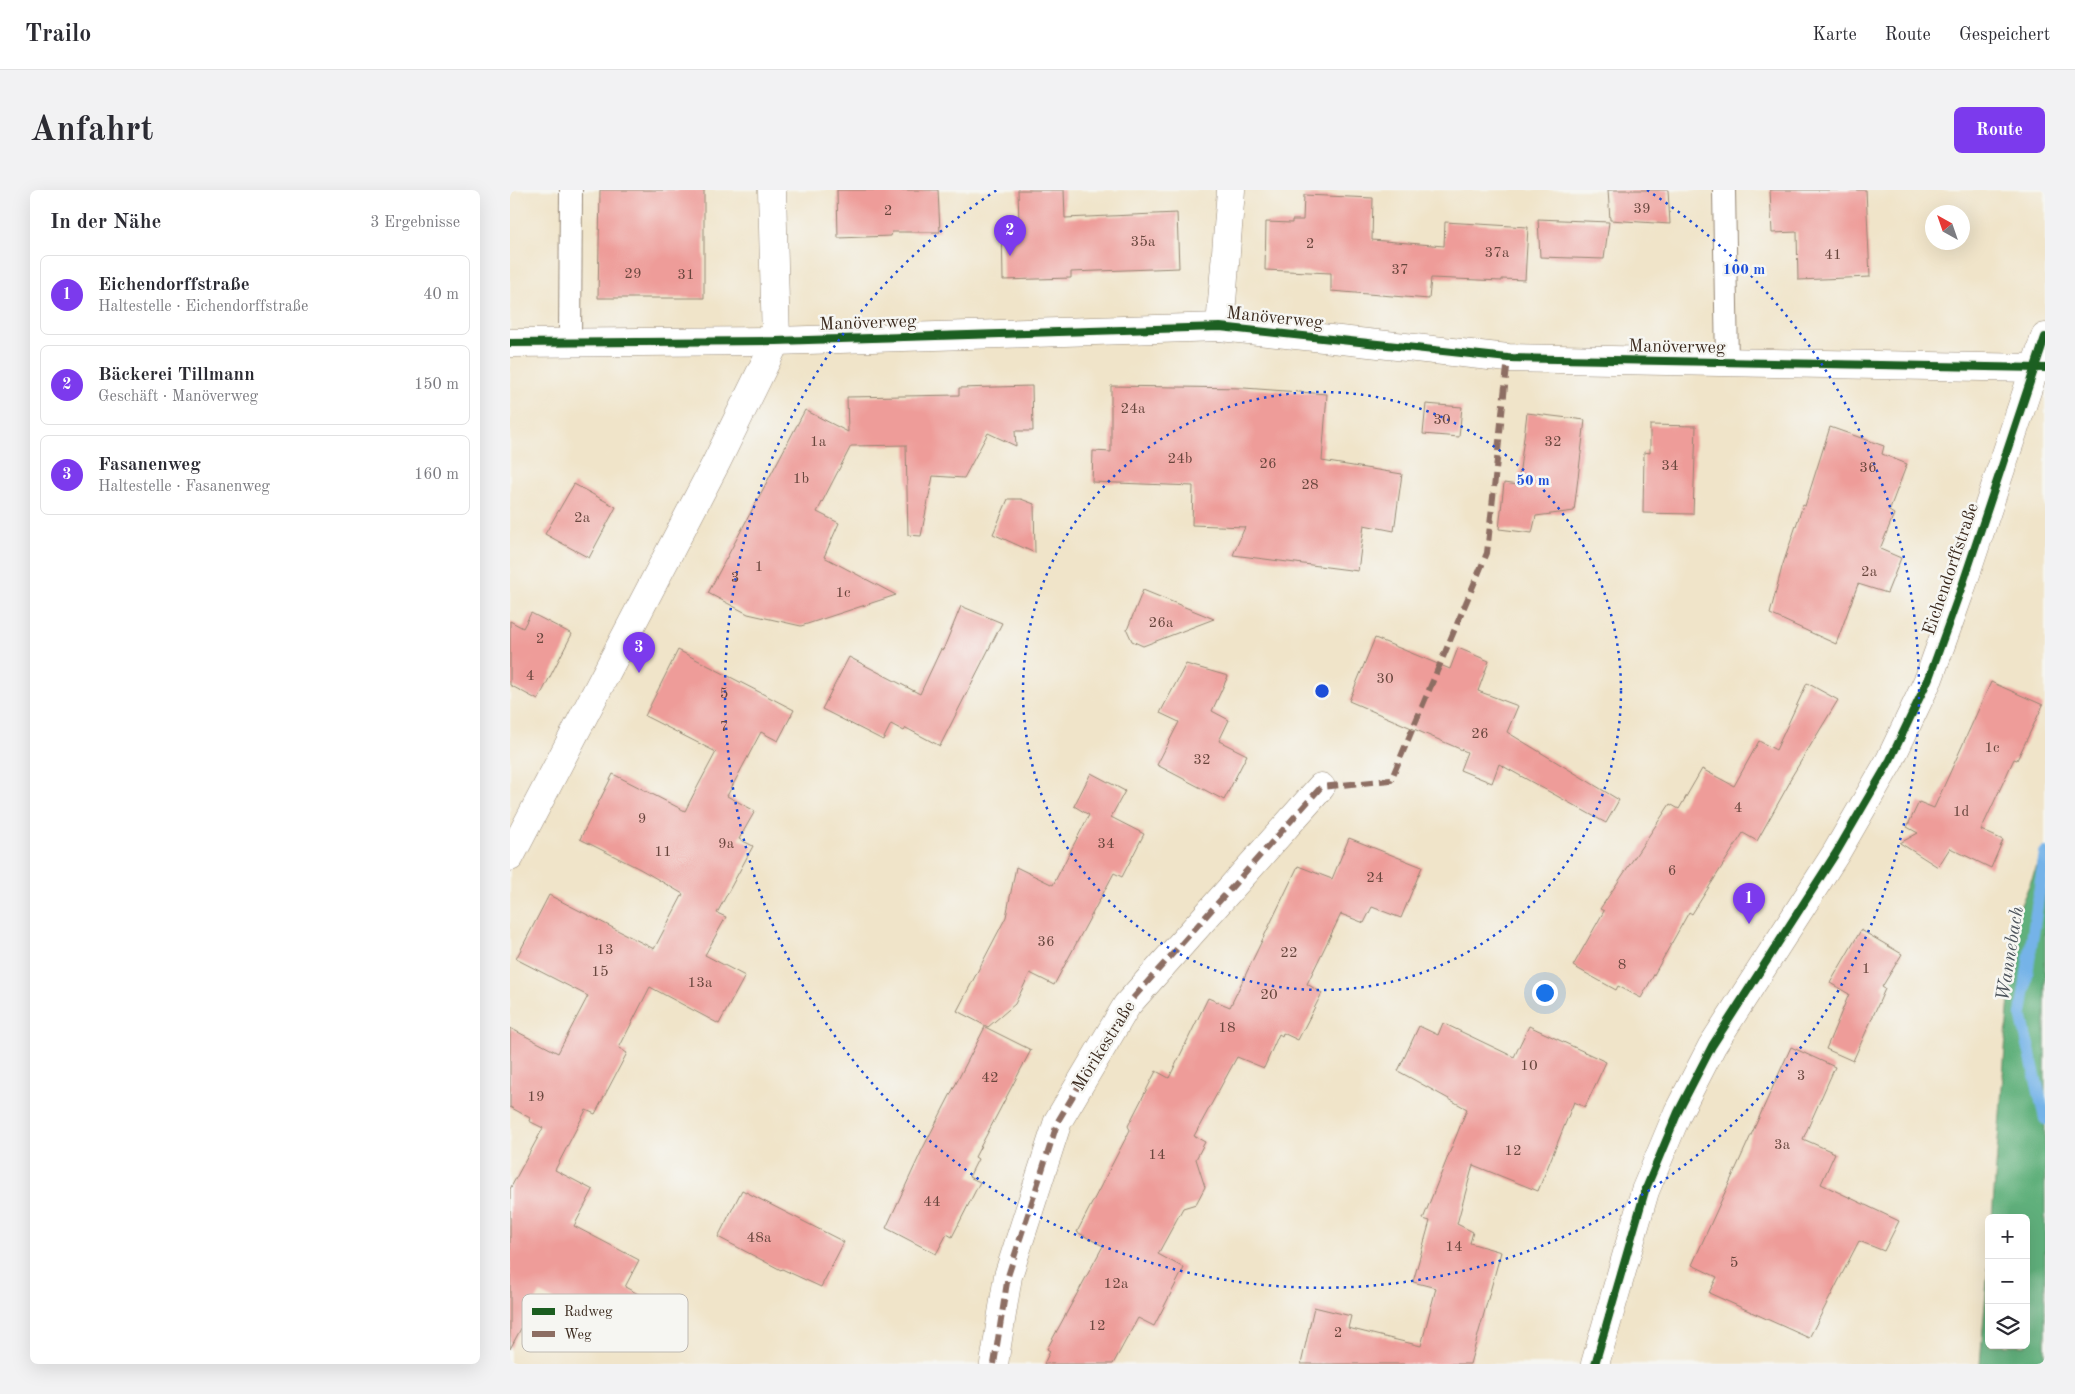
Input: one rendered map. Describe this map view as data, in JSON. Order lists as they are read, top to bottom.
{
  "streets": {
    "street": ["Manöverweg", "Eichendorffstraße", "Mörikestraße"]
  },
  "crossings": [
    ["Manöverweg", "Eichendorffstraße"]
  ],
  "water": ["Wannebach"],
  "house_numbers": [
    "39",
    "2",
    "35a",
    "2",
    "37a",
    "41",
    "37",
    "29",
    "31",
    "24a",
    "30",
    "1a",
    "32",
    "24b",
    "26",
    "34",
    "36",
    "1b",
    "28",
    "2a",
    "1",
    "2a",
    "3",
    "1c",
    "26a",
    "2",
    "4",
    "30",
    "5",
    "7",
    "26",
    "1c",
    "32",
    "4",
    "1d",
    "9",
    "9a",
    "34",
    "11",
    "6",
    "24",
    "36",
    "13",
    "22",
    "8",
    "1",
    "15",
    "13a",
    "20",
    "18",
    "10",
    "3",
    "42",
    "19",
    "3a",
    "12",
    "14",
    "44",
    "48a",
    "14",
    "5",
    "12a",
    "12",
    "2"
  ],
  "legend": ["Radweg", "Weg"],
  "north": "top left",
  "page": {
    "header": "Trailo",
    "nav": ["Karte", "Route", "Gespeichert"],
    "buttons": "Route",
    "title": "Anfahrt",
    "heading": ["In der Nähe", "3 Ergebnisse"],
    "pins": ["2", "3", "1"],
    "list": [
      {
        "mark": "1",
        "name": "Eichendorffstraße",
        "note": "Haltestelle · Eichendorffstraße",
        "value": "40 m"
      },
      {
        "mark": "2",
        "name": "Bäckerei Tillmann",
        "note": "Geschäft · Manöverweg",
        "value": "150 m"
      },
      {
        "mark": "3",
        "name": "Fasanenweg",
        "note": "Haltestelle · Fasanenweg",
        "value": "160 m"
      }
    ],
    "map_buttons": ["+", "−"]
  },
  "rings": ["100 m", "50 m"]
}
